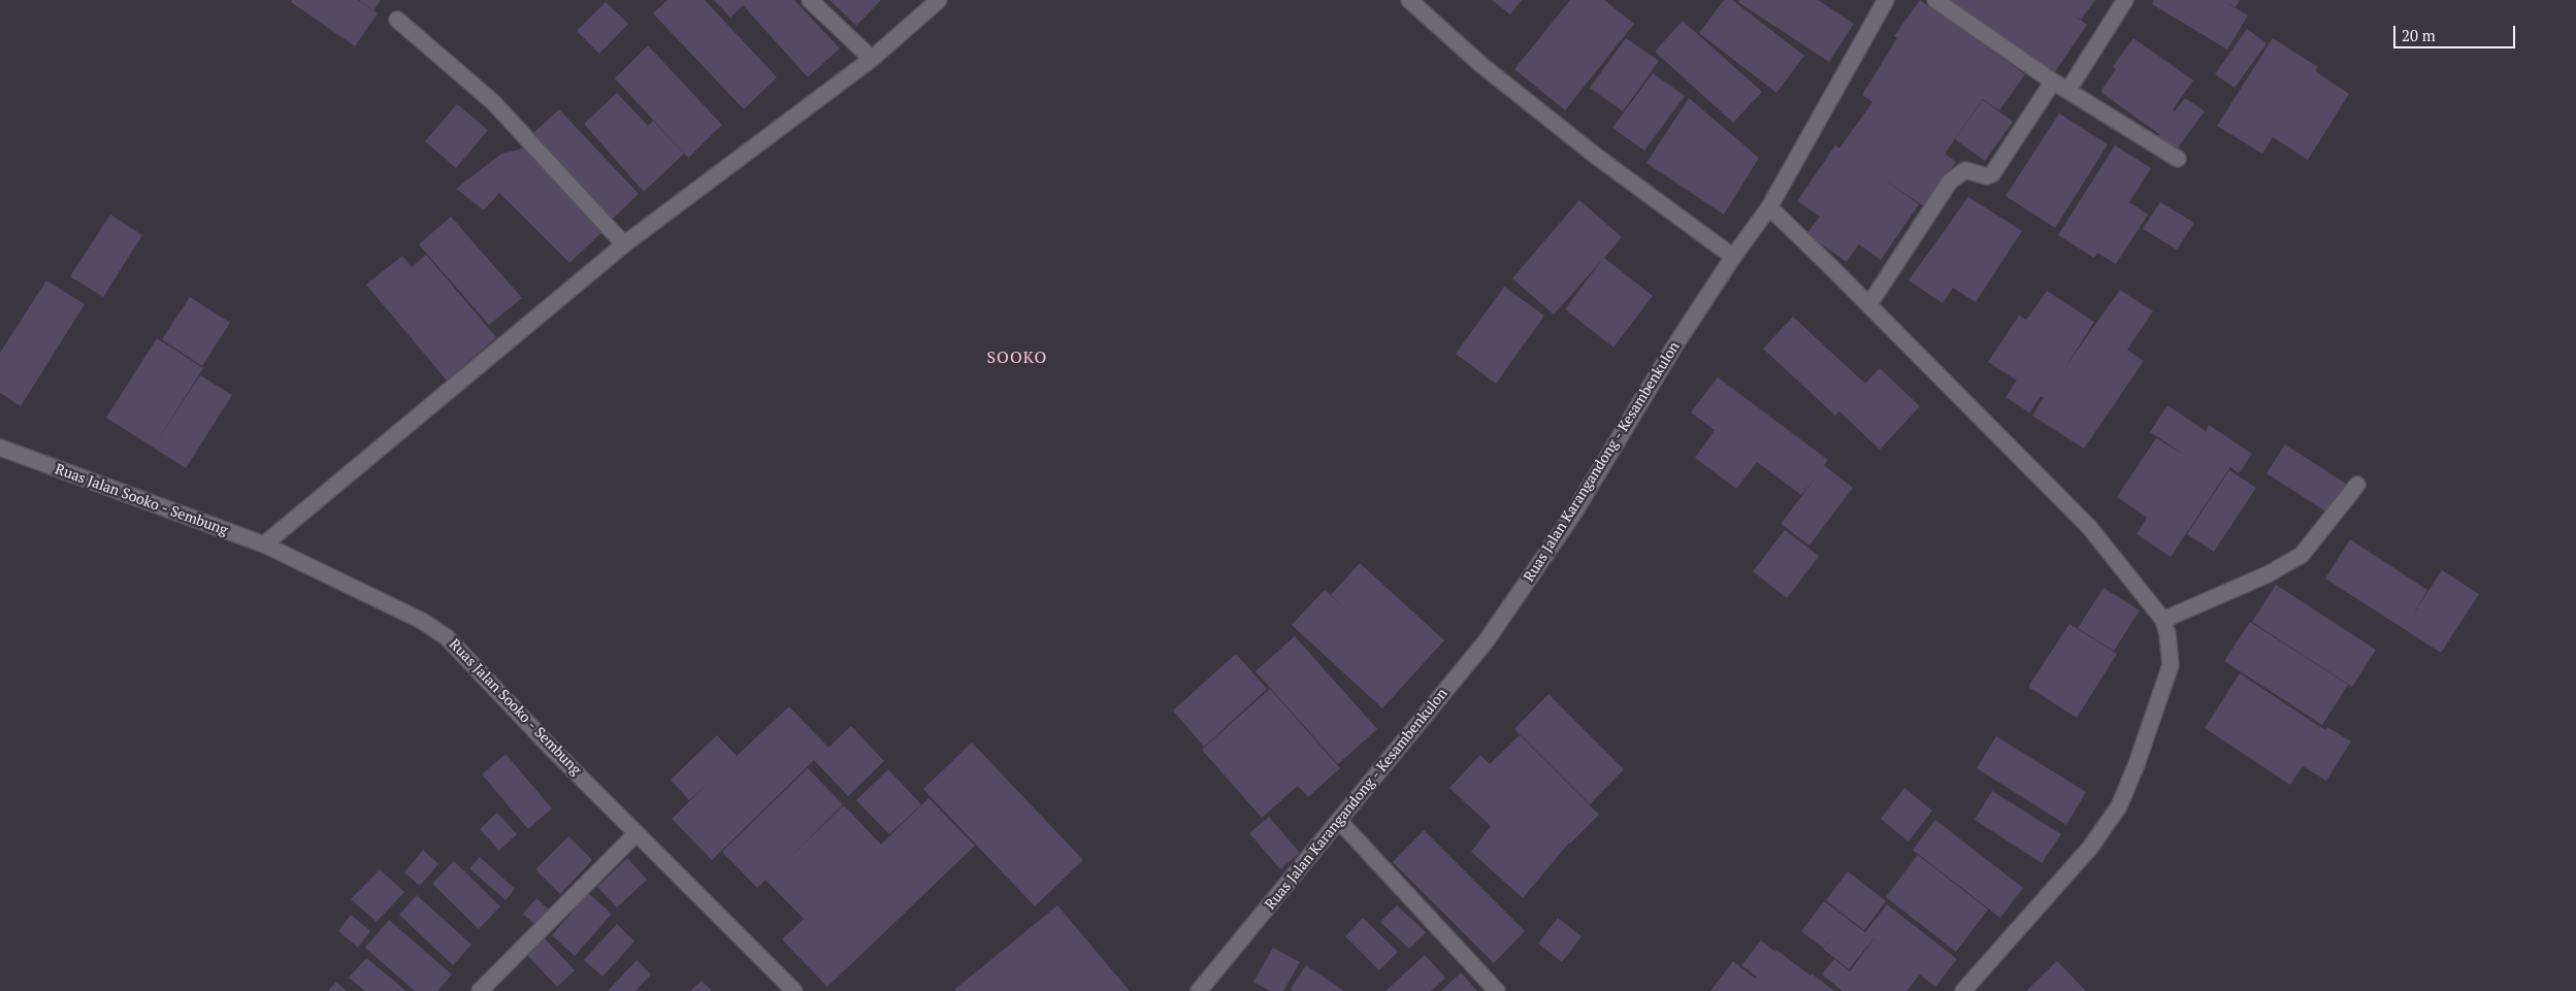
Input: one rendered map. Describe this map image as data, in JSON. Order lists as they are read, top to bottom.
{
  "streets": {
    "street": ["Ruas Jalan Karangandong - Kesambenkulon", "Ruas Jalan Sooko - Sembung"]
  },
  "districts": ["SOOKO"],
  "scale_bar": "20 m"
}
